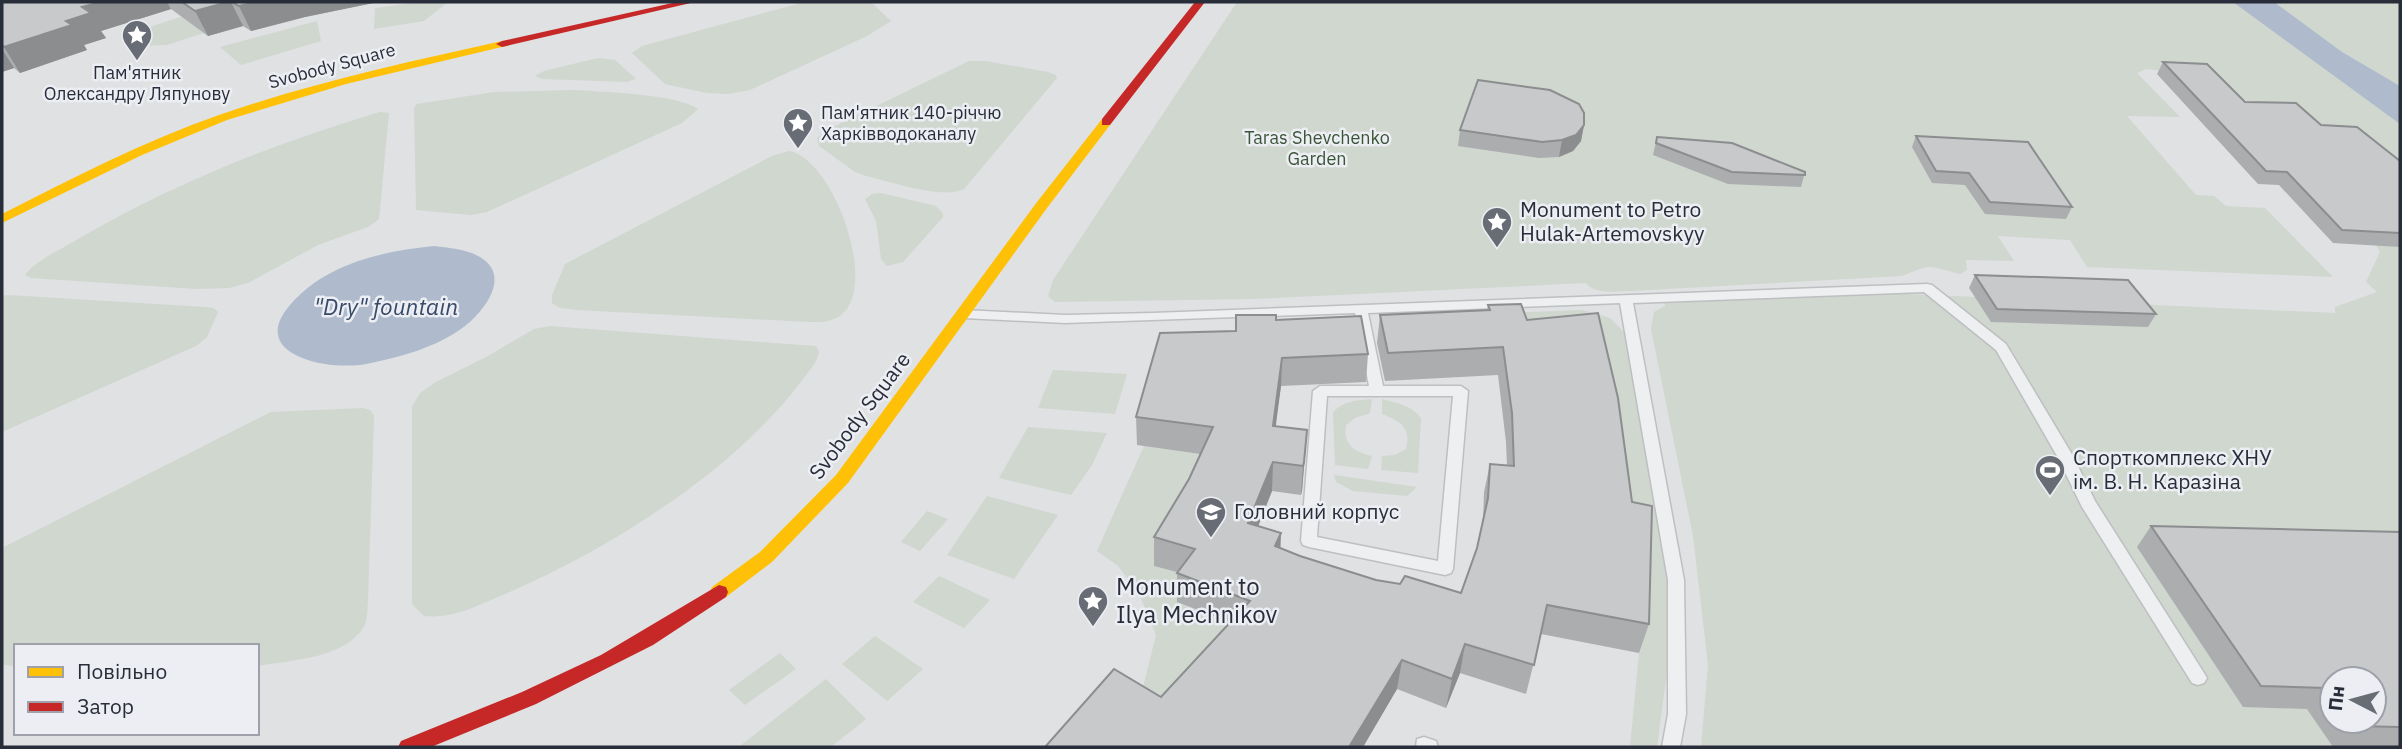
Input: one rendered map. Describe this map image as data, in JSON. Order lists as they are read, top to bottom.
{
  "streets": {
    "main road": ["Svobody Square"]
  },
  "water": ["\"Dry\" fountain"],
  "parks": ["Taras Shevchenko Garden"],
  "places": {
    "place": [
      "Пам'ятник Олександру Ляпунову",
      "Пам'ятник 140-річчю Харківводоканалу",
      "Monument to Petro Hulak-Artemovskyy",
      "Monument to Ilya Mechnikov"
    ],
    "sports": ["Спорткомплекс ХНУ ім. В. Н. Каразіна"],
    "school or university": ["Головний корпус"]
  },
  "legend": ["Повільно", "Затор"],
  "north": "left"
}
